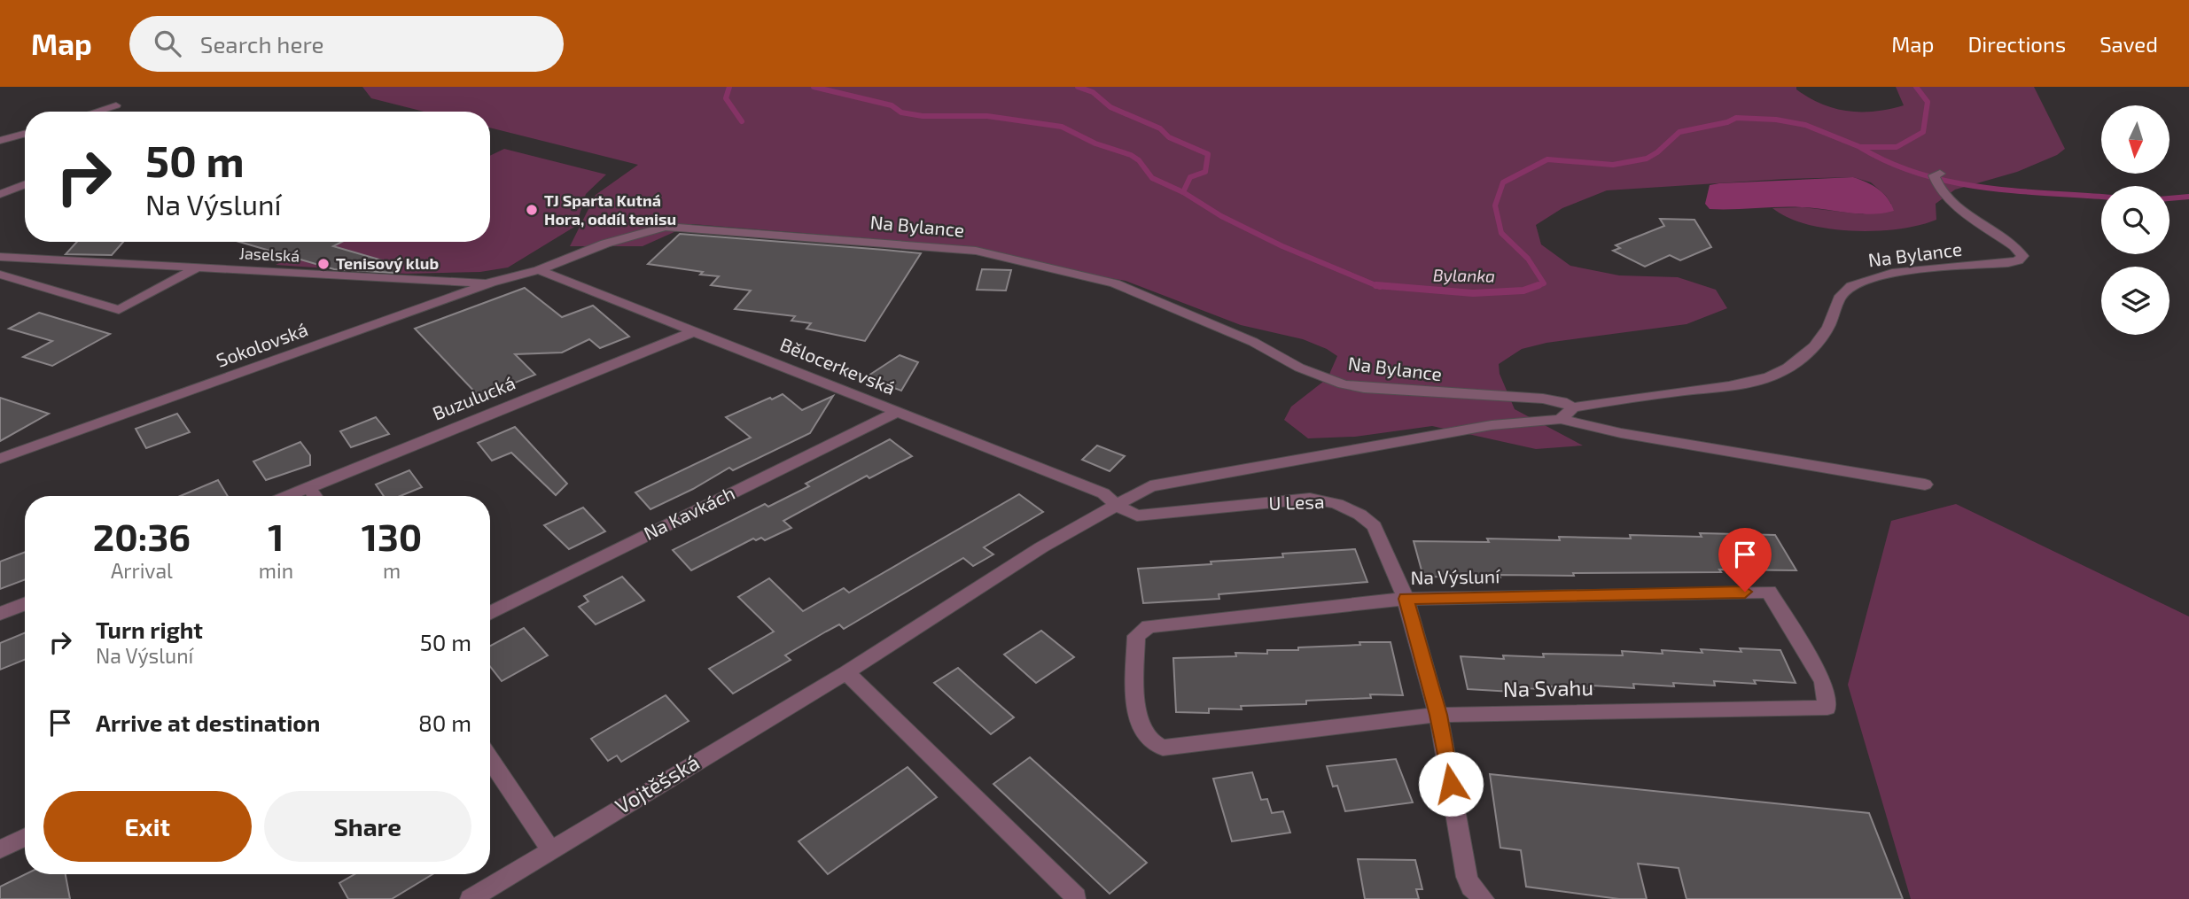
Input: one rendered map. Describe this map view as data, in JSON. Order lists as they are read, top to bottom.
{
  "streets": {
    "street": [
      "Na Bylance",
      "Jaselská",
      "Sokolovská",
      "Bělocerkevská",
      "Buzulucká",
      "U Lesa",
      "Na Kavkách",
      "Na Výsluní",
      "Na Svahu",
      "Vojtěšská"
    ]
  },
  "crossings": [
    ["Na Bylance", "Sokolovská"],
    ["Na Bylance", "Bělocerkevská"],
    ["Jaselská", "Sokolovská"],
    ["Sokolovská", "Bělocerkevská"],
    ["Bělocerkevská", "Buzulucká"],
    ["Bělocerkevská", "U Lesa"],
    ["Bělocerkevská", "Na Kavkách"],
    ["Bělocerkevská", "Vojtěšská"],
    ["U Lesa", "Na Výsluní"],
    ["U Lesa", "Na Svahu"],
    ["U Lesa", "Vojtěšská"],
    ["Na Výsluní", "Na Svahu"]
  ],
  "water": ["Bylanka"],
  "places": ["TJ Sparta Kutná Hora, oddíl tenisu", "Tenisový klub"],
  "north": "bottom",
  "page": {
    "header": "Map",
    "search": "Search here",
    "nav": ["Map", "Directions", "Saved"],
    "turn": ["50 m", "Na Výsluní"],
    "eta": [
      "20:36",
      "Arrival",
      "1",
      "min",
      "130",
      "m"
    ],
    "list": [
      {
        "name": "Turn right",
        "note": "Na Výsluní",
        "value": "50 m"
      },
      {
        "name": "Arrive at destination",
        "value": "80 m"
      }
    ],
    "buttons": ["Exit", "Share"]
  }
}
